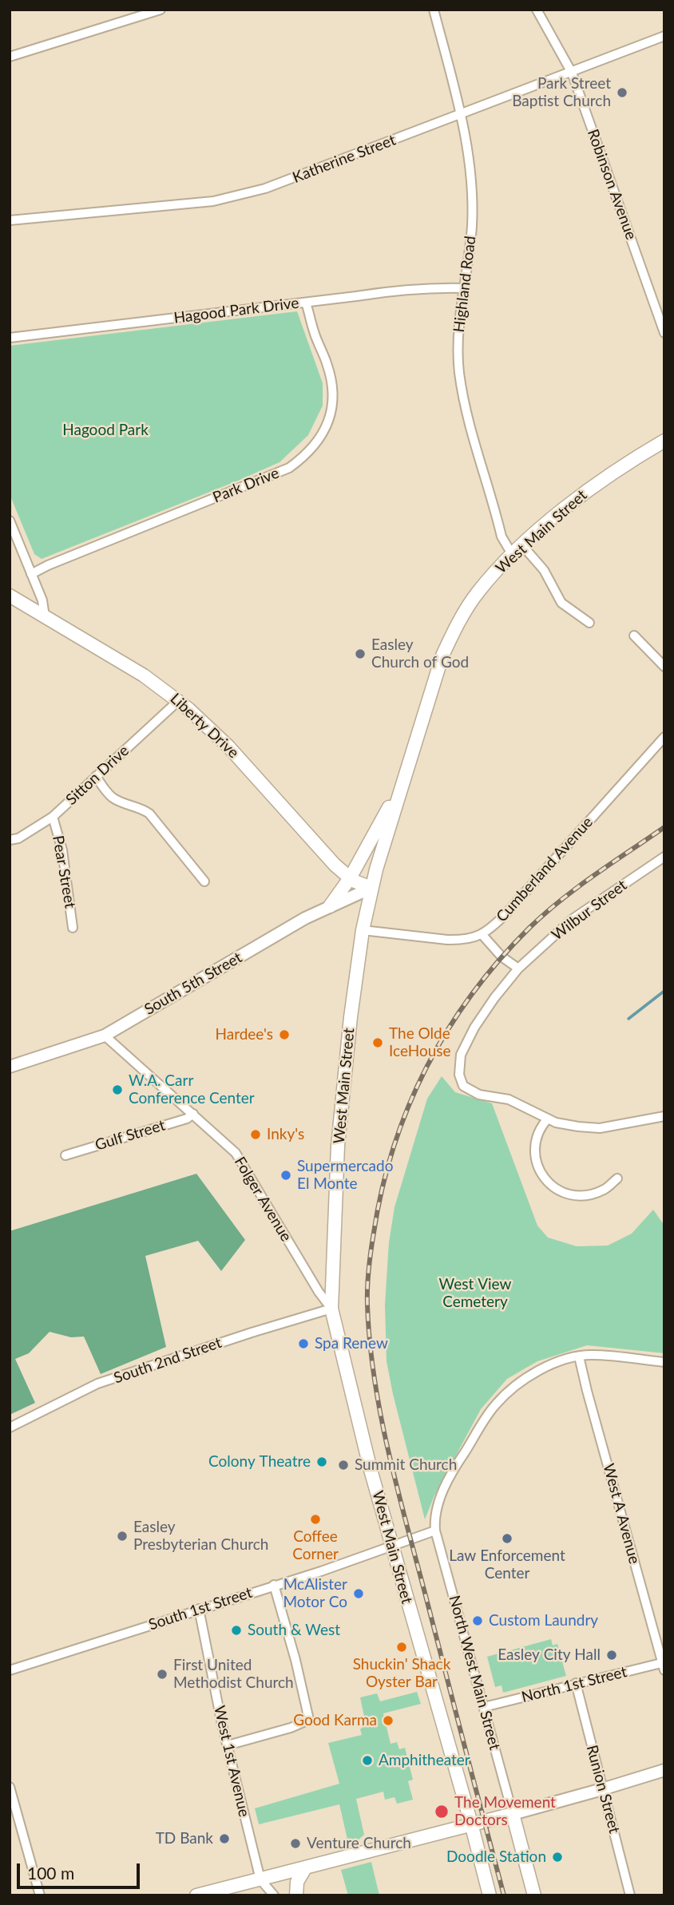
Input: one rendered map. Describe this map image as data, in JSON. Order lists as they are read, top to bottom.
{
  "streets": {
    "main road": ["West Main Street", "Liberty Drive"],
    "street": [
      "Katherine Street",
      "Robinson Avenue",
      "Highland Road",
      "Hagood Park Drive",
      "Park Drive",
      "Sitton Drive",
      "Cumberland Avenue",
      "Pear Street",
      "Wilbur Street",
      "South 5th Street",
      "Gulf Street",
      "Folger Avenue",
      "South 2nd Street",
      "West A Avenue",
      "South 1st Street",
      "North West Main Street",
      "North 1st Street",
      "West 1st Avenue",
      "Runion Street"
    ]
  },
  "crossings": [
    ["Katherine Street", "Robinson Avenue"],
    ["Katherine Street", "Highland Road"],
    ["Highland Road", "Hagood Park Drive"],
    ["Highland Road", "West Main Street"],
    ["Hagood Park Drive", "Park Drive"],
    ["West Main Street", "Liberty Drive"],
    ["West Main Street", "Cumberland Avenue"],
    ["West Main Street", "South 5th Street"],
    ["West Main Street", "Folger Avenue"],
    ["West Main Street", "South 2nd Street"],
    ["West Main Street", "South 1st Street"],
    ["Liberty Drive", "Sitton Drive"],
    ["Liberty Drive", "South 5th Street"],
    ["Sitton Drive", "Pear Street"],
    ["South 5th Street", "Folger Avenue"],
    ["Gulf Street", "Folger Avenue"],
    ["Folger Avenue", "South 2nd Street"],
    ["West A Avenue", "North 1st Street"],
    ["South 1st Street", "North West Main Street"],
    ["South 1st Street", "West 1st Avenue"],
    ["North West Main Street", "North 1st Street"],
    ["North 1st Street", "Runion Street"]
  ],
  "parks": ["Hagood Park", "West View Cemetery"],
  "places": [
    "Park Street Baptist Church",
    "Easley Church of God",
    "Hardee's",
    "The Olde IceHouse",
    "W.A. Carr Conference Center",
    "Inky's",
    "Supermercado El Monte",
    "Spa Renew",
    "Colony Theatre",
    "Summit Church",
    "Coffee Corner",
    "Easley Presbyterian Church",
    "Law Enforcement Center",
    "McAlister Motor Co",
    "Custom Laundry",
    "South & West",
    "Shuckin' Shack Oyster Bar",
    "Easley City Hall",
    "First United Methodist Church",
    "Good Karma",
    "Amphitheater",
    "The Movement Doctors",
    "TD Bank",
    "Venture Church",
    "Doodle Station"
  ],
  "scale_bar": "100 m"
}
